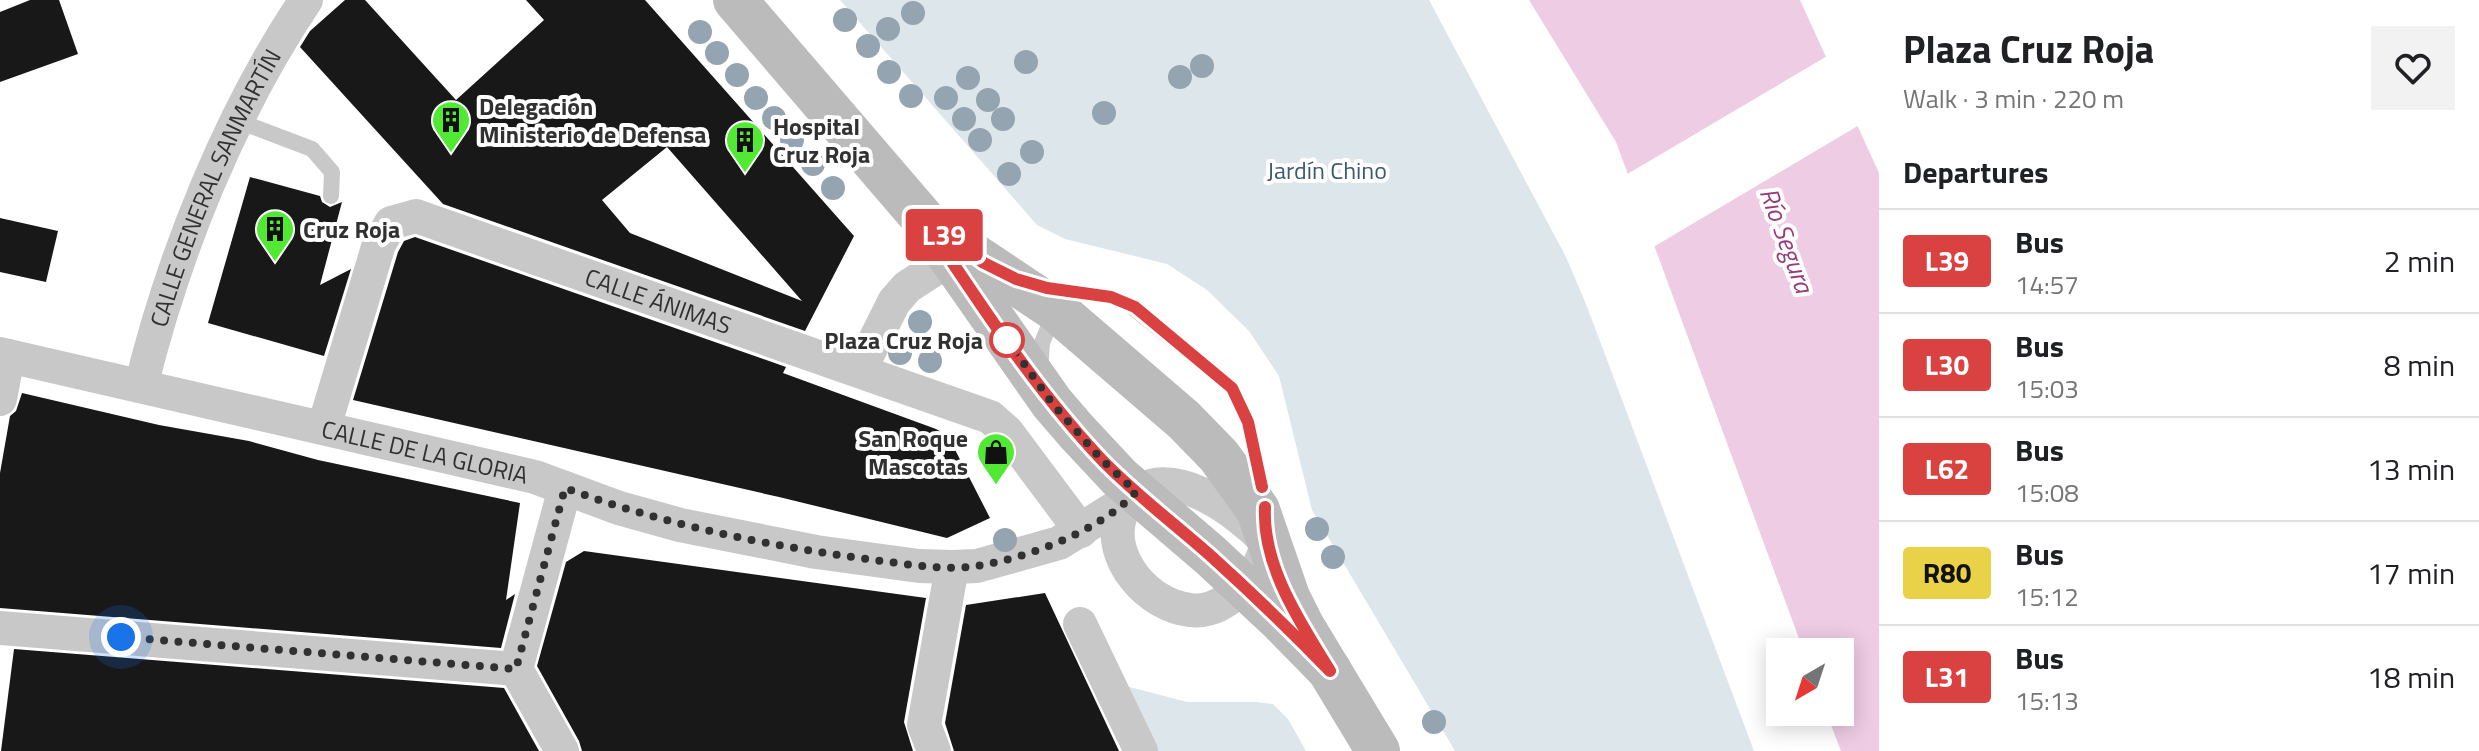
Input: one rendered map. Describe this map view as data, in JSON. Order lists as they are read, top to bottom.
{
  "streets": {
    "street": ["CALLE GENERAL SANMARTÍN", "CALLE ÁNIMAS", "CALLE DE LA GLORIA"]
  },
  "crossings": [
    ["CALLE GENERAL SANMARTÍN", "CALLE DE LA GLORIA"],
    ["CALLE ÁNIMAS", "CALLE DE LA GLORIA"]
  ],
  "water": ["Río Segura"],
  "parks": ["Jardín Chino"],
  "places": {
    "building": ["Delegación Ministerio de Defensa", "Hospital Cruz Roja", "Cruz Roja"],
    "other": ["Plaza Cruz Roja"],
    "shop": ["San Roque Mascotas"]
  },
  "lines": ["bus line L39"],
  "north": "bottom left",
  "page": {
    "on_map": "L39",
    "heading": [
      ["Plaza Cruz Roja", "Walk · 3 min · 220 m"],
      "Departures"
    ],
    "list": [
      {
        "mark": "L39",
        "name": "Bus",
        "note": "14:57",
        "value": "2 min"
      },
      {
        "mark": "L30",
        "name": "Bus",
        "note": "15:03",
        "value": "8 min"
      },
      {
        "mark": "L62",
        "name": "Bus",
        "note": "15:08",
        "value": "13 min"
      },
      {
        "mark": "R80",
        "name": "Bus",
        "note": "15:12",
        "value": "17 min"
      },
      {
        "mark": "L31",
        "name": "Bus",
        "note": "15:13",
        "value": "18 min"
      }
    ]
  }
}
